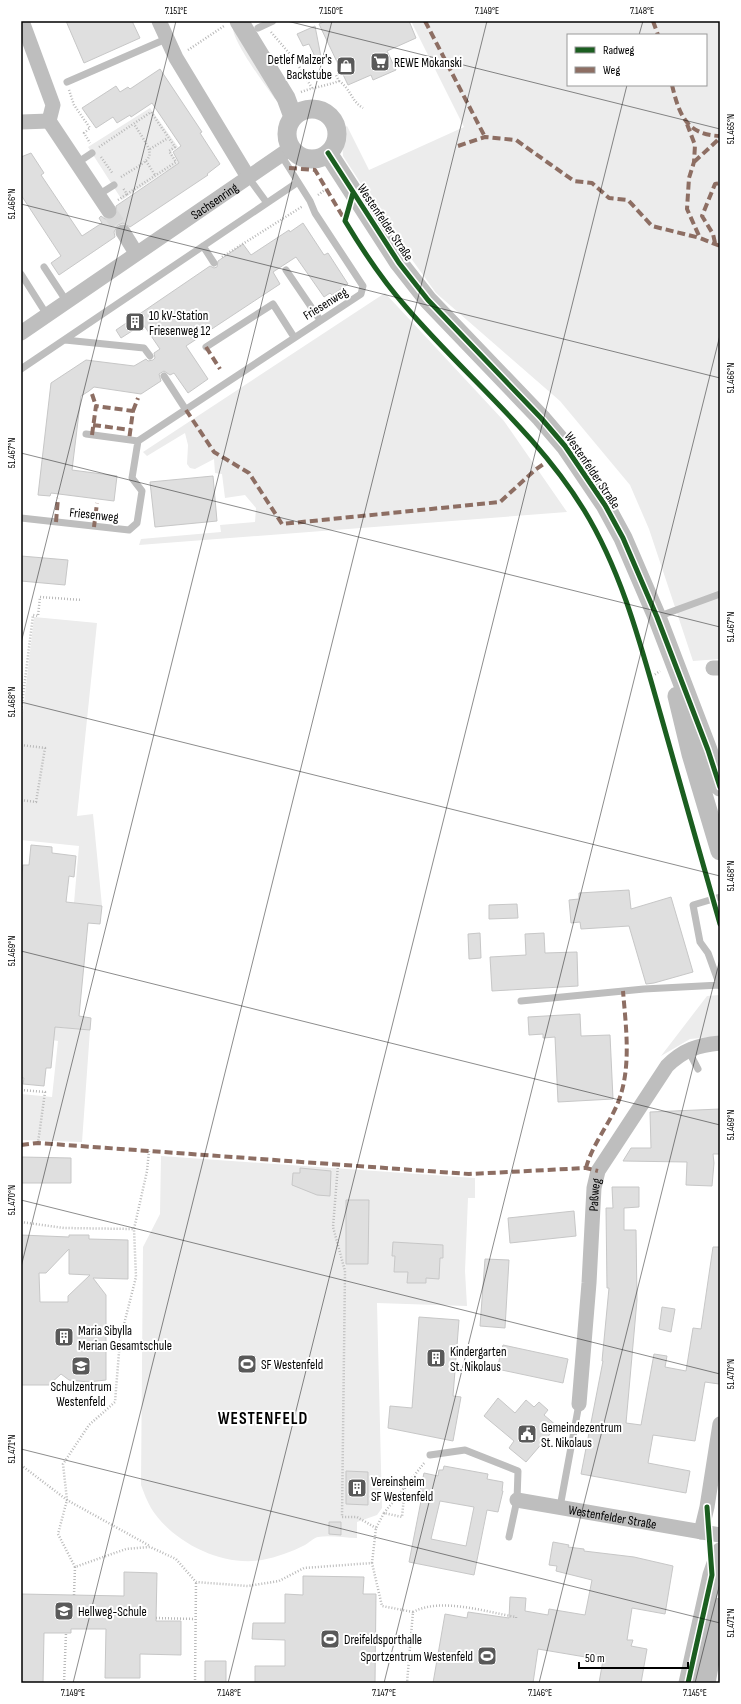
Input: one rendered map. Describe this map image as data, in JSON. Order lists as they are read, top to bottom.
{
  "streets": {
    "street": ["Sachsenring", "Westenfelder Straße", "Paßweg"],
    "lane": ["Friesenweg"]
  },
  "crossings": [
    ["Sachsenring", "Westenfelder Straße"],
    ["Sachsenring", "Friesenweg"],
    ["Westenfelder Straße", "Friesenweg"]
  ],
  "districts": ["WESTENFELD"],
  "places": {
    "supermarket": ["REWE Mokanski"],
    "shop": ["Detlef Malzer's Backstube"],
    "building": [
      "10 kV-Station Friesenweg 12",
      "Maria Sibylla Merian Gesamtschule",
      "Kindergarten St. Nikolaus",
      "Vereinsheim SF Westenfeld"
    ],
    "sports": ["SF Westenfeld", "Dreifeldsporthalle", "Sportzentrum Westenfeld"],
    "school or university": ["Schulzentrum Westenfeld", "Hellweg-Schule"],
    "public building": ["Gemeindezentrum St. Nikolaus"]
  },
  "legend": ["Radweg", "Weg"],
  "scale_bar": "50 m",
  "coordinates": [
    "7.151°E",
    "7.150°E",
    "7.149°E",
    "7.148°E",
    "51.465°N",
    "51.466°N",
    "51.467°N",
    "51.468°N",
    "51.469°N",
    "51.470°N",
    "51.471°N",
    "7.147°E",
    "7.146°E",
    "7.145°E"
  ]
}
